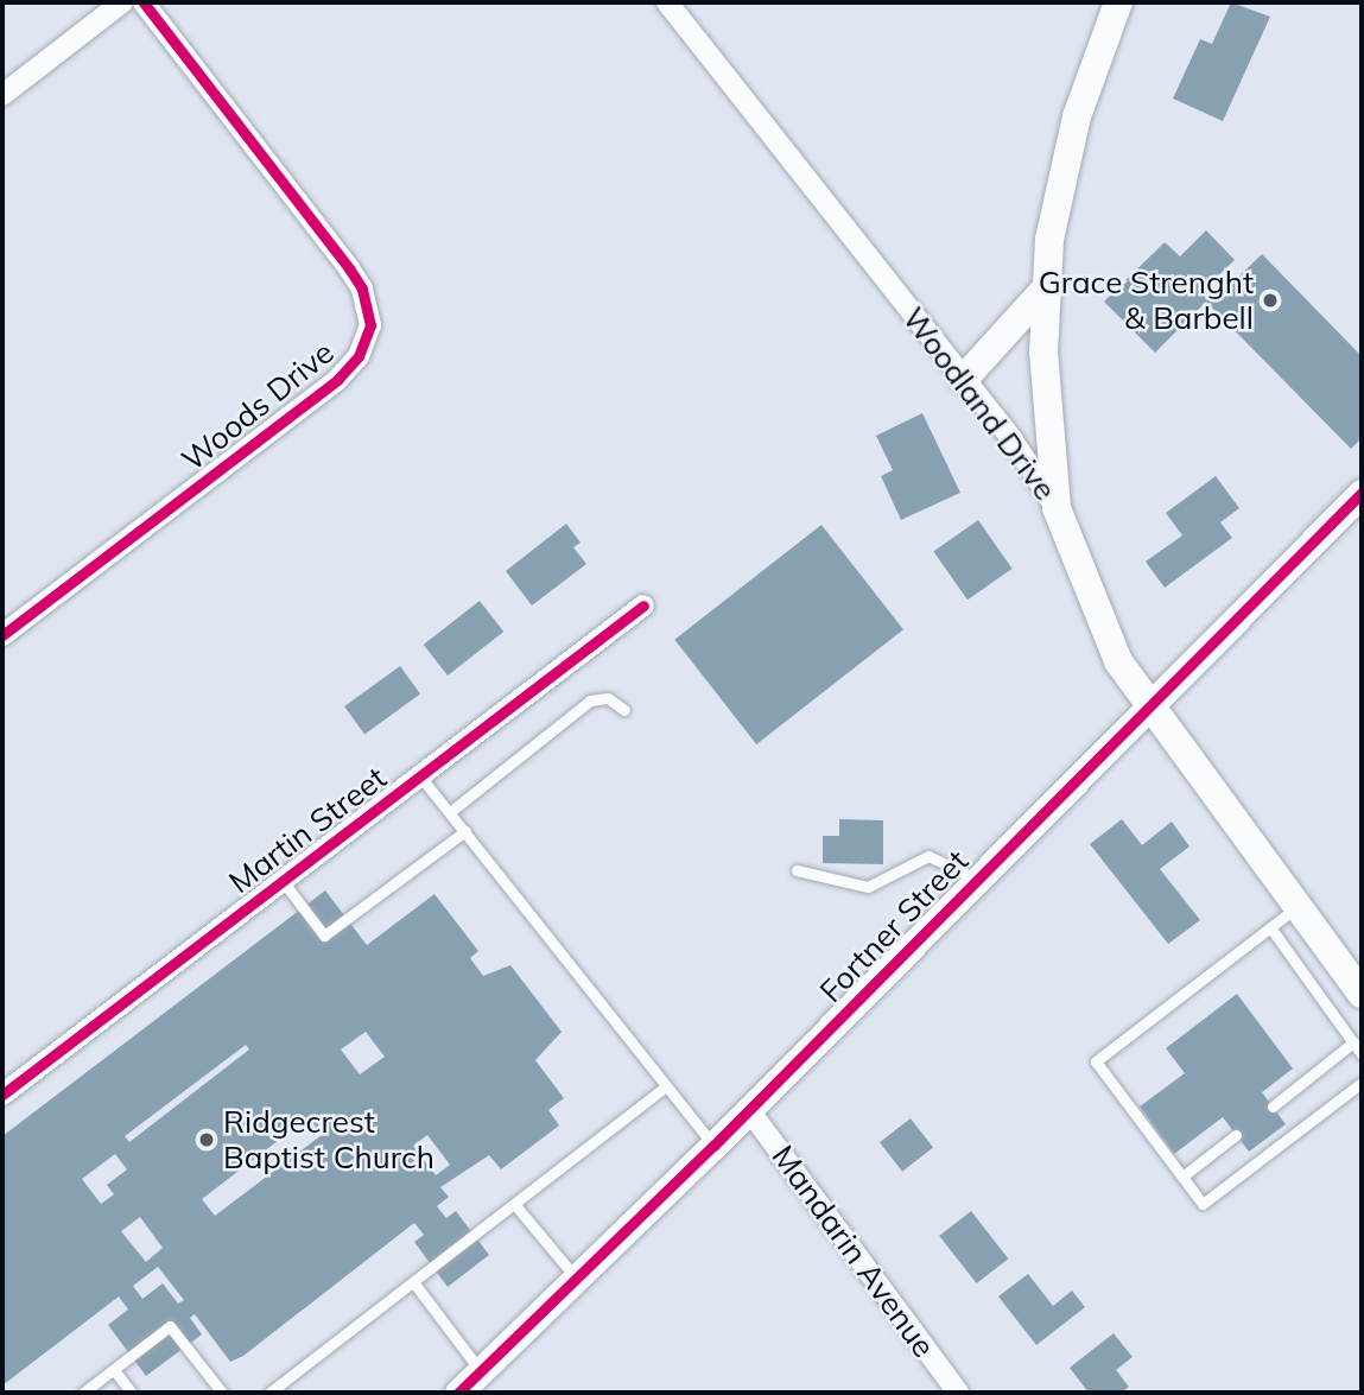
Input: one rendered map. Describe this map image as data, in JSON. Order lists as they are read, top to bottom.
{
  "streets": {
    "main road": ["Woodland Drive"],
    "street": [
      "Woods Drive",
      "Martin Street",
      "Fortner Street",
      "Mandarin Avenue"
    ]
  },
  "crossings": [
    ["Woodland Drive", "Fortner Street"],
    ["Fortner Street", "Mandarin Avenue"]
  ],
  "places": ["Grace Strenght & Barbell", "Ridgecrest Baptist Church"]
}
